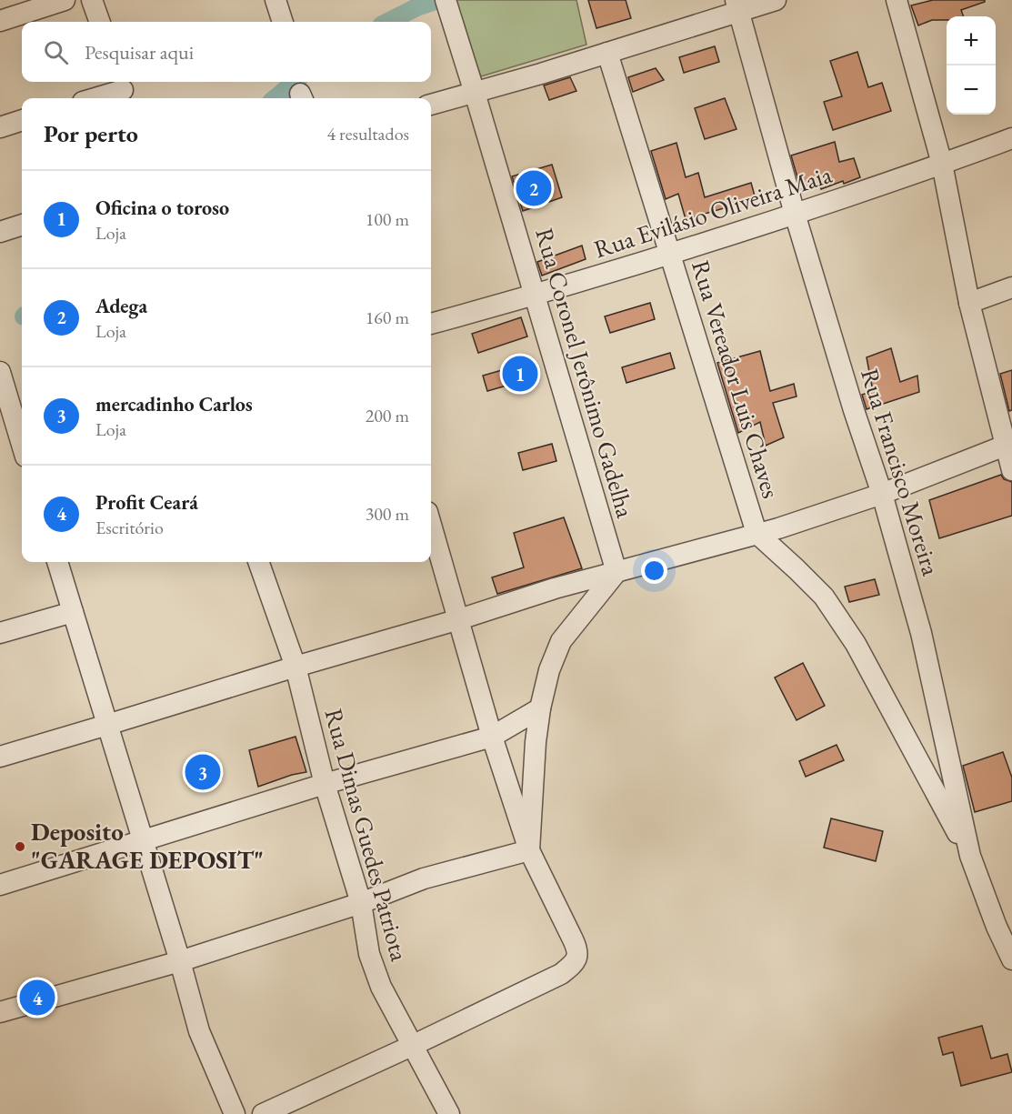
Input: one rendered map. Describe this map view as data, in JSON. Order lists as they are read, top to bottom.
{
  "streets": {
    "street": [
      "Rua Evilásio Oliveira Maia",
      "Rua Coronel Jerônimo Gadelha",
      "Rua Vereador Luis Chaves",
      "Rua Francisco Moreira",
      "Rua Dimas Guedes Patriota"
    ]
  },
  "crossings": [
    ["Rua Evilásio Oliveira Maia", "Rua Coronel Jerônimo Gadelha"],
    ["Rua Evilásio Oliveira Maia", "Rua Vereador Luis Chaves"],
    ["Rua Evilásio Oliveira Maia", "Rua Francisco Moreira"]
  ],
  "places": ["Deposito \"GARAGE DEPOSIT\""],
  "page": {
    "map_buttons": ["+", "−"],
    "search": "Pesquisar aqui",
    "heading": ["Por perto", "4 resultados"],
    "pins": [
      "2",
      "1",
      "3",
      "4"
    ],
    "list": [
      {
        "mark": "1",
        "name": "Oficina o toroso",
        "note": "Loja",
        "value": "100 m"
      },
      {
        "mark": "2",
        "name": "Adega",
        "note": "Loja",
        "value": "160 m"
      },
      {
        "mark": "3",
        "name": "mercadinho Carlos",
        "note": "Loja",
        "value": "200 m"
      },
      {
        "mark": "4",
        "name": "Profit Ceará",
        "note": "Escritório",
        "value": "300 m"
      }
    ]
  }
}
